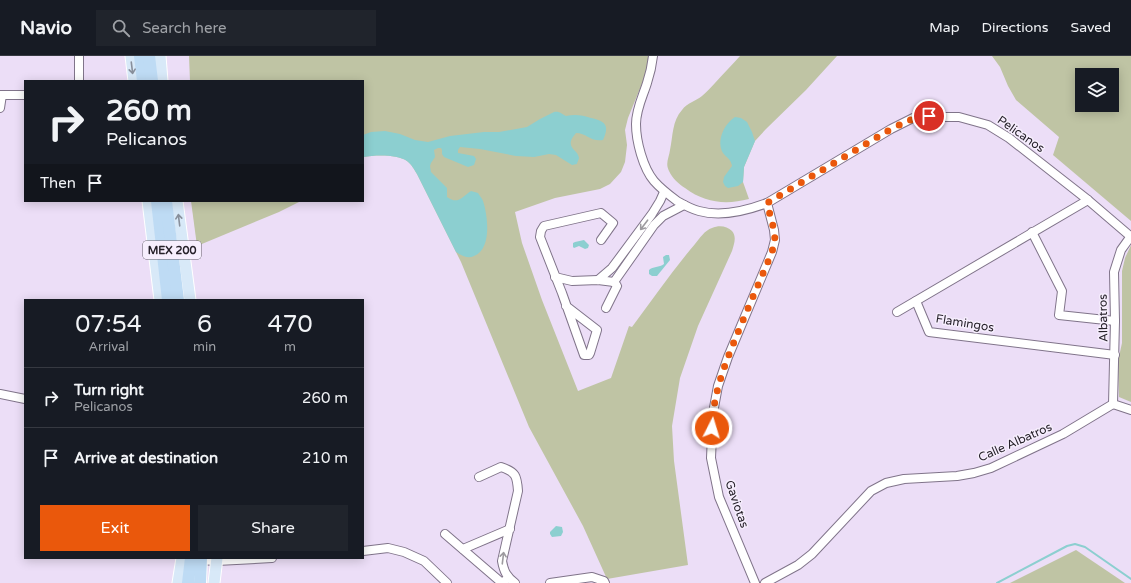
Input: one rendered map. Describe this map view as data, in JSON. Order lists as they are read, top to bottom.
{
  "streets": {
    "highway": ["MEX 200"],
    "street": [
      "Pelicanos",
      "Albatros",
      "Flamingos",
      "Calle Albatros",
      "Gaviotas"
    ]
  },
  "crossings": [
    ["Pelicanos", "Albatros"],
    ["Pelicanos", "Gaviotas"],
    ["Albatros", "Flamingos"],
    ["Albatros", "Calle Albatros"]
  ],
  "page": {
    "header": "Navio",
    "search": "Search here",
    "nav": ["Map", "Directions", "Saved"],
    "turn": ["260 m", "Pelicanos"],
    "then": "Then",
    "eta": [
      "07:54",
      "Arrival",
      "6",
      "min",
      "470",
      "m"
    ],
    "list": [
      {
        "name": "Turn right",
        "note": "Pelicanos",
        "value": "260 m"
      },
      {
        "name": "Arrive at destination",
        "value": "210 m"
      }
    ],
    "buttons": ["Exit", "Share"]
  }
}
